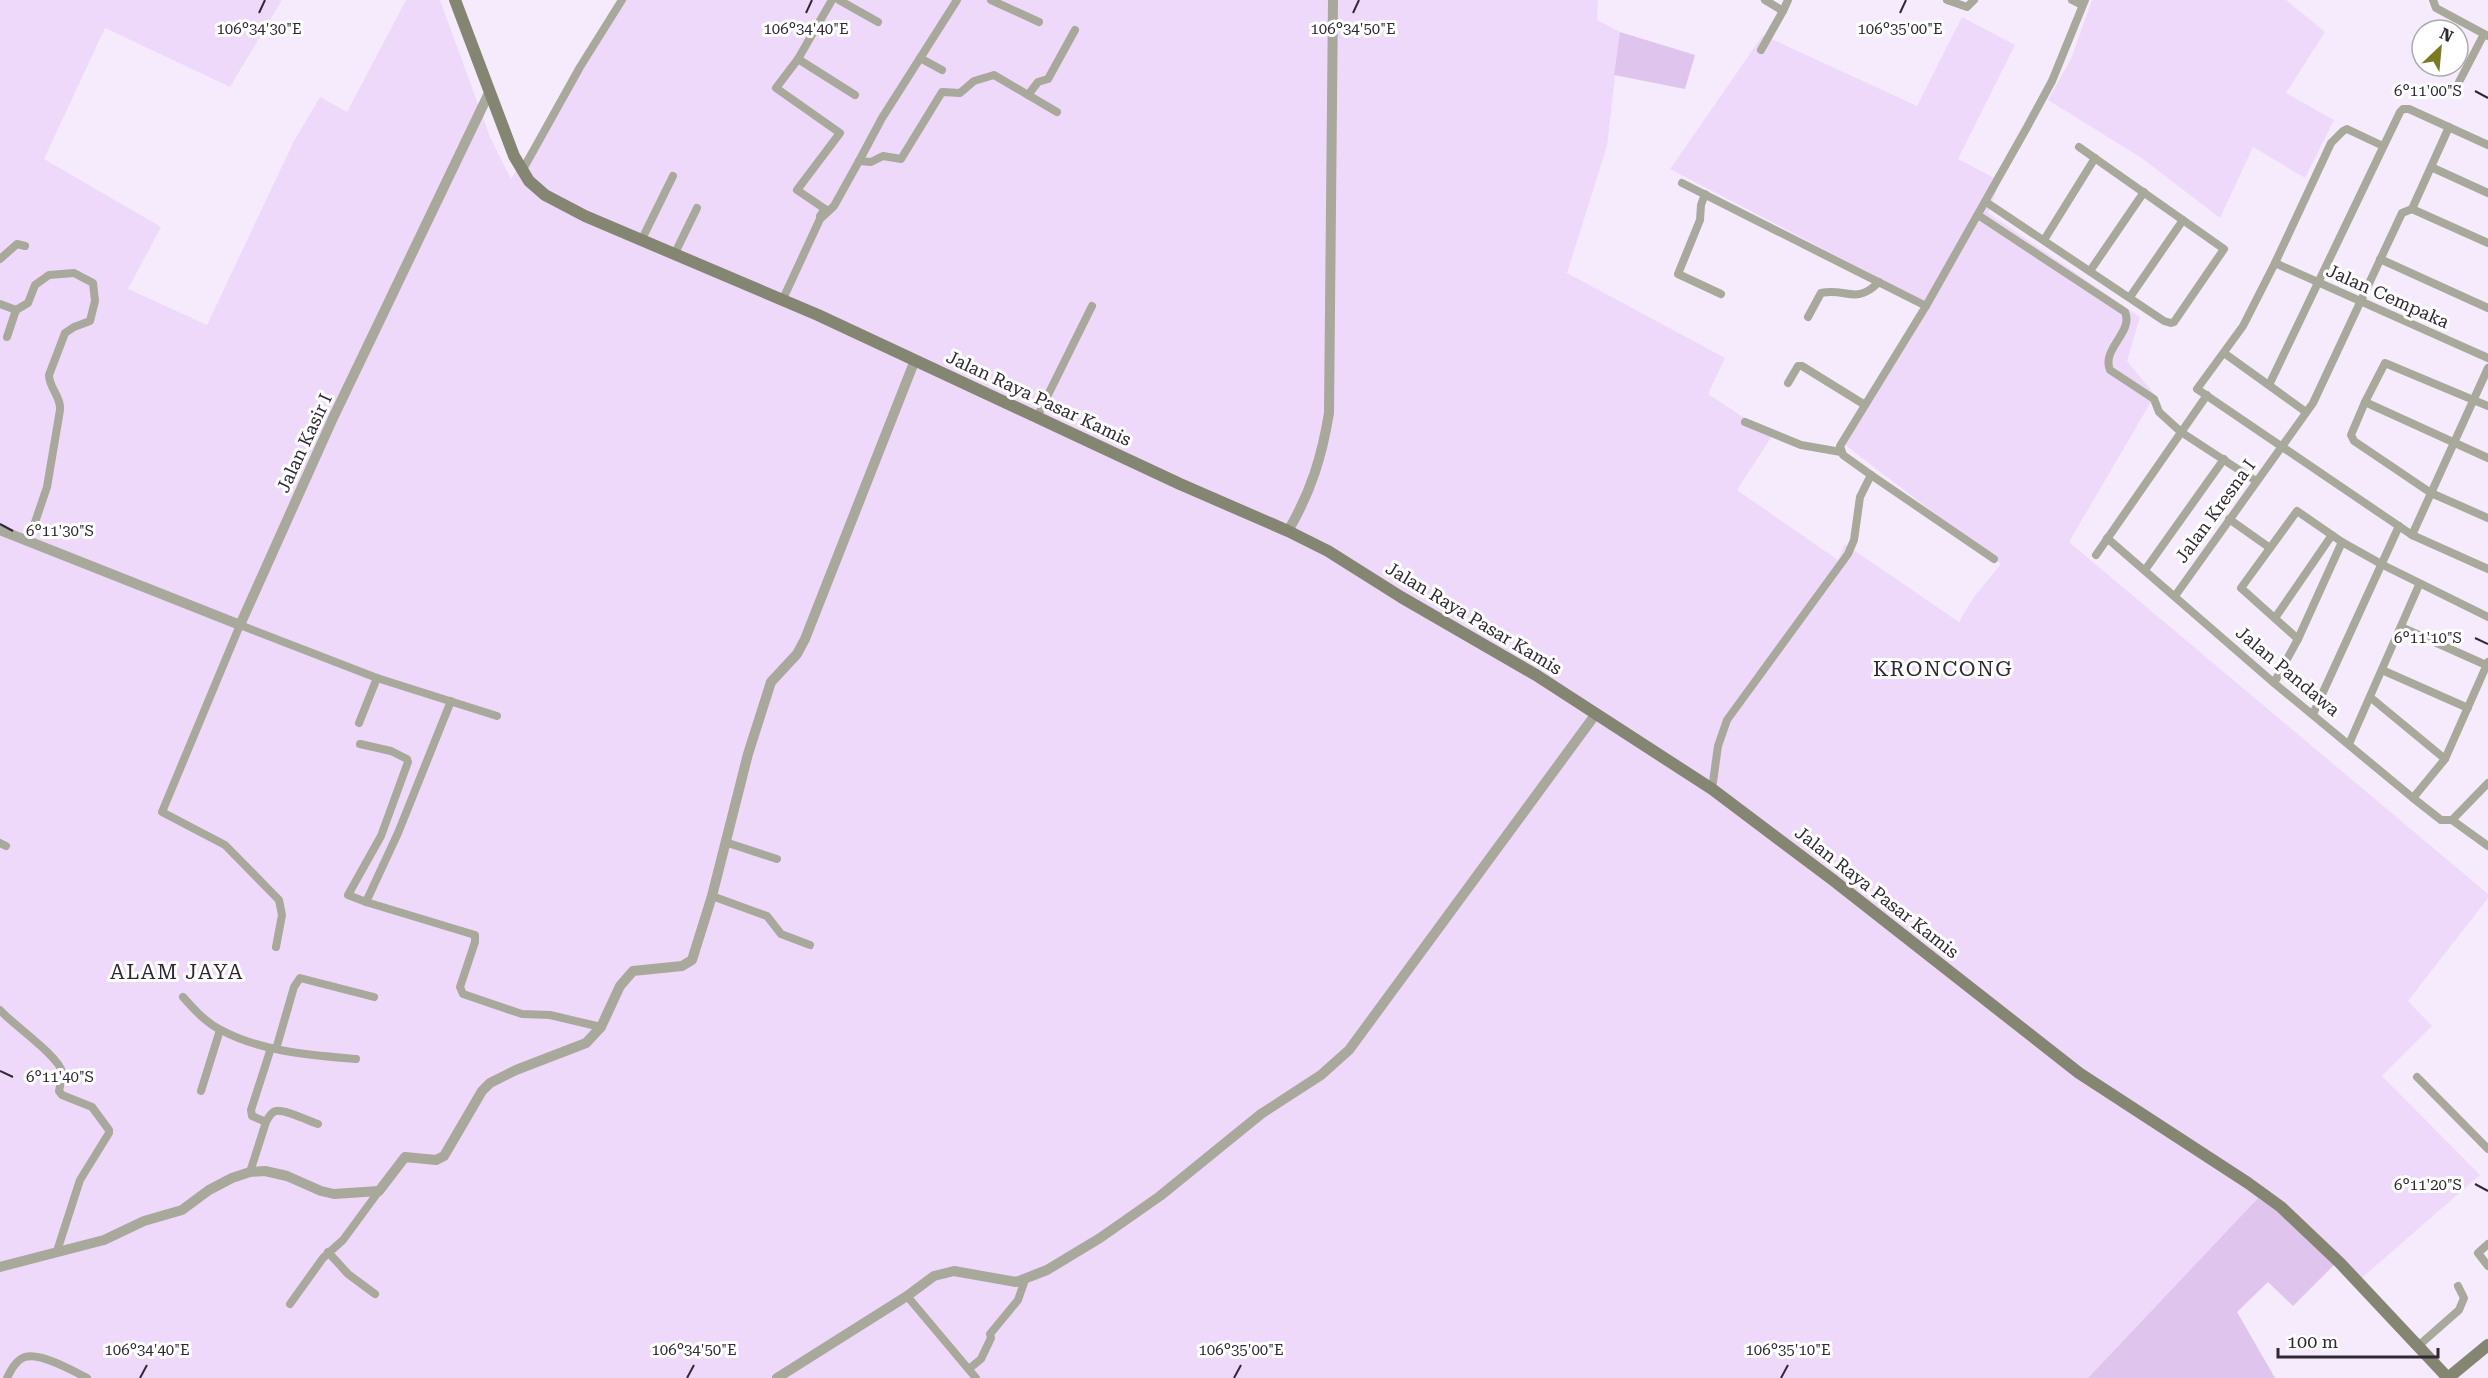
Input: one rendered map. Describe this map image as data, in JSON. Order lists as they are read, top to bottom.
{
  "streets": {
    "main road": ["Jalan Raya Pasar Kamis"],
    "street": [
      "Jalan Cempaka",
      "Jalan Kasir I",
      "Jalan Kresna I",
      "Jalan Pandawa"
    ]
  },
  "crossings": [
    ["Jalan Cempaka", "Jalan Kresna I"],
    ["Jalan Raya Pasar Kamis", "Jalan Kasir I"],
    ["Jalan Kresna I", "Jalan Pandawa"]
  ],
  "districts": ["KRONCONG", "ALAM JAYA"],
  "scale_bar": "100 m",
  "north": "top right",
  "coordinates": [
    "106°34'30\"E",
    "106°34'40\"E",
    "106°34'50\"E",
    "106°35'00\"E",
    "6°11'00\"S",
    "6°11'30\"S",
    "6°11'10\"S",
    "6°11'40\"S",
    "6°11'20\"S",
    "106°35'10\"E"
  ]
}
